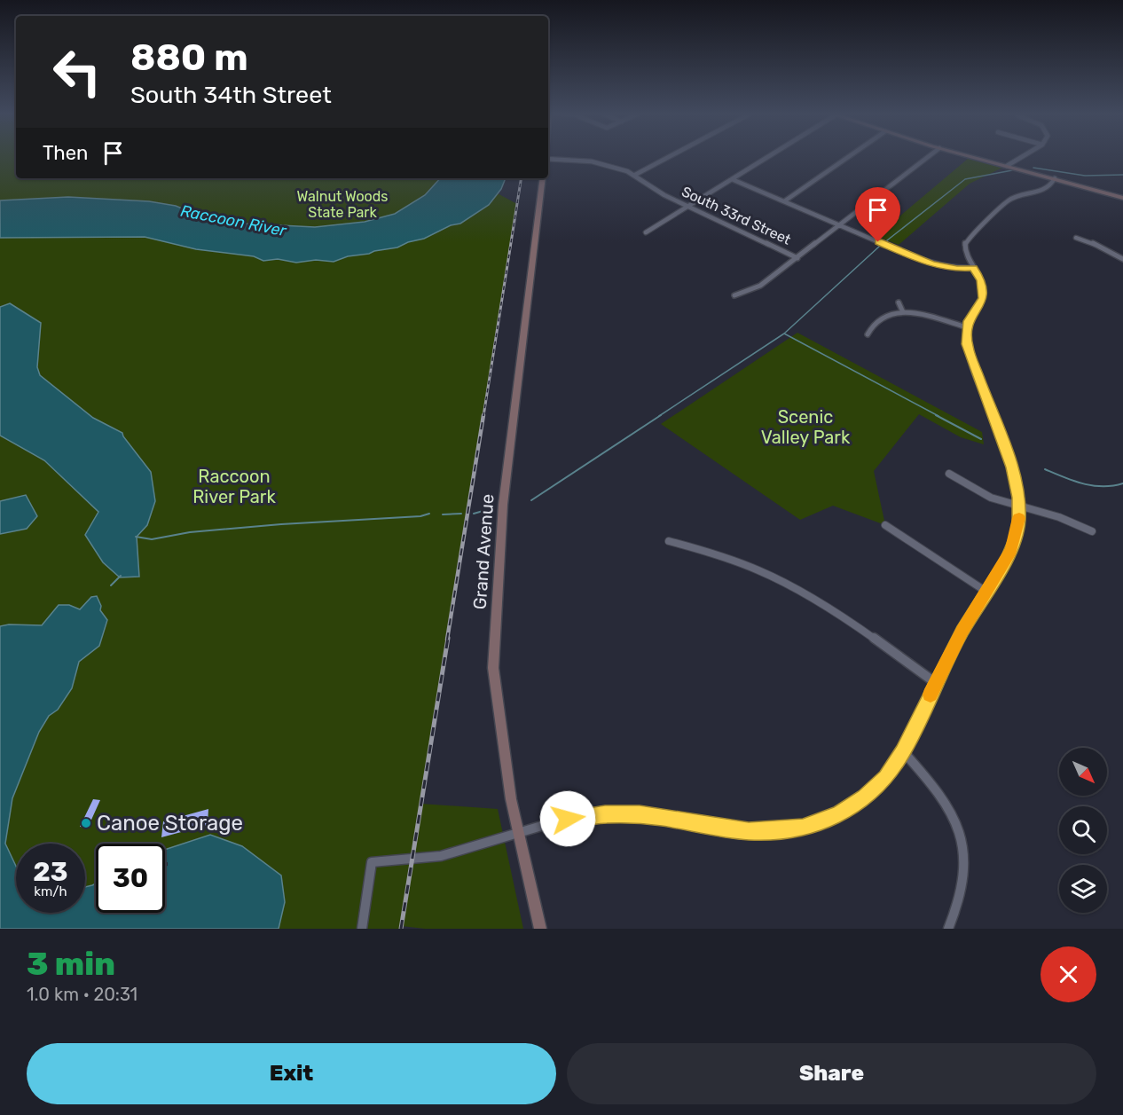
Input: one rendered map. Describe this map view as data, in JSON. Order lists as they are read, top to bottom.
{
  "streets": {
    "main road": ["Grand Avenue"],
    "street": ["South 33rd Street"]
  },
  "water": ["Raccoon River"],
  "parks": ["Walnut Woods State Park", "Scenic Valley Park", "Raccoon River Park"],
  "places": ["Canoe Storage"],
  "north": "bottom right",
  "page": {
    "turn": ["880 m", "South 34th Street"],
    "then": "Then",
    "speed": "23 km/h",
    "limit": "30",
    "heading": ["3 min", "1.0 km · 20:31"],
    "buttons": ["Exit", "Share"]
  }
}
